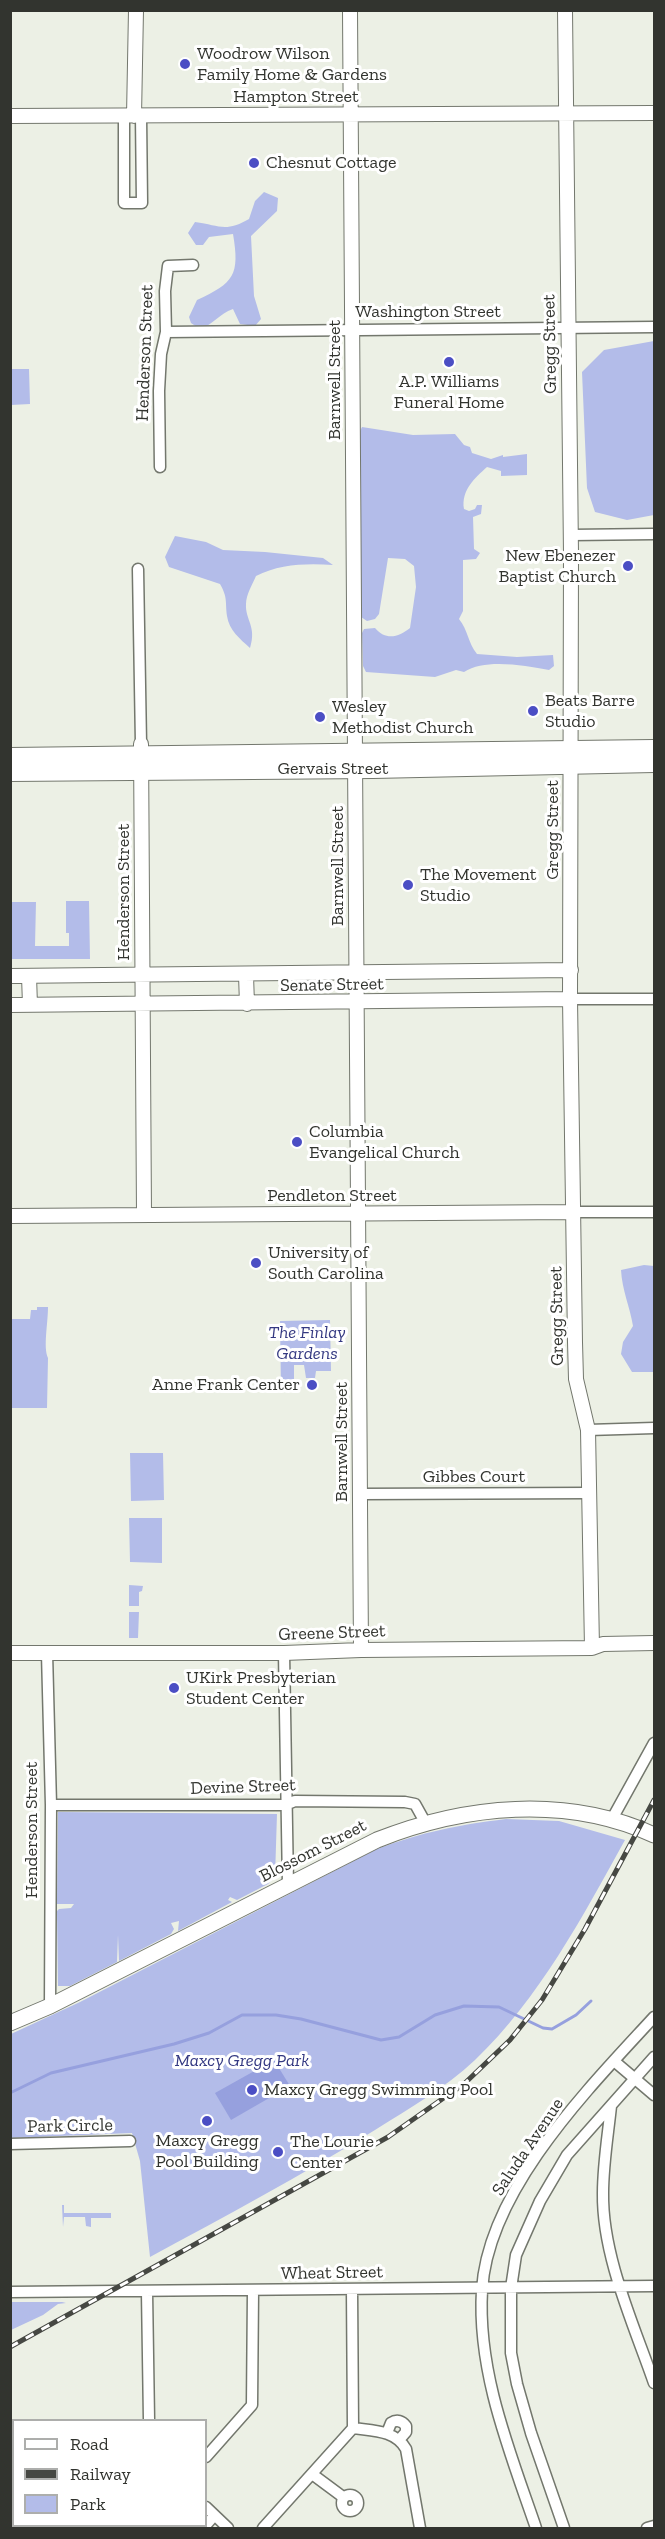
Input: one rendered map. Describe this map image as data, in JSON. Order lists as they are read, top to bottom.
{
  "streets": {
    "main road": ["Gervais Street", "Blossom Street"],
    "street": [
      "Hampton Street",
      "Washington Street",
      "Gregg Street",
      "Henderson Street",
      "Barnwell Street",
      "Senate Street",
      "Pendleton Street",
      "Gibbes Court",
      "Greene Street",
      "Devine Street",
      "Park Circle",
      "Saluda Avenue",
      "Wheat Street"
    ]
  },
  "crossings": [
    ["Hampton Street", "Gregg Street"],
    ["Hampton Street", "Barnwell Street"],
    ["Washington Street", "Gregg Street"],
    ["Washington Street", "Henderson Street"],
    ["Washington Street", "Barnwell Street"],
    ["Gregg Street", "Gervais Street"],
    ["Gregg Street", "Senate Street"],
    ["Gregg Street", "Pendleton Street"],
    ["Gregg Street", "Gibbes Court"],
    ["Gregg Street", "Greene Street"],
    ["Henderson Street", "Gervais Street"],
    ["Henderson Street", "Senate Street"],
    ["Henderson Street", "Pendleton Street"],
    ["Henderson Street", "Greene Street"],
    ["Henderson Street", "Devine Street"],
    ["Henderson Street", "Blossom Street"],
    ["Barnwell Street", "Gervais Street"],
    ["Barnwell Street", "Senate Street"],
    ["Barnwell Street", "Pendleton Street"],
    ["Barnwell Street", "Gibbes Court"],
    ["Barnwell Street", "Greene Street"],
    ["Devine Street", "Blossom Street"],
    ["Saluda Avenue", "Wheat Street"]
  ],
  "parks": ["The Finlay Gardens", "Maxcy Gregg Park"],
  "places": [
    "Woodrow Wilson Family Home & Gardens",
    "Chesnut Cottage",
    "A.P. Williams Funeral Home",
    "New Ebenezer Baptist Church",
    "Beats Barre Studio",
    "Wesley Methodist Church",
    "The Movement Studio",
    "Columbia Evangelical Church",
    "University of South Carolina",
    "Anne Frank Center",
    "UKirk Presbyterian Student Center",
    "Maxcy Gregg Swimming Pool",
    "Maxcy Gregg Pool Building",
    "The Lourie Center"
  ],
  "legend": ["Road", "Railway", "Park"]
}
